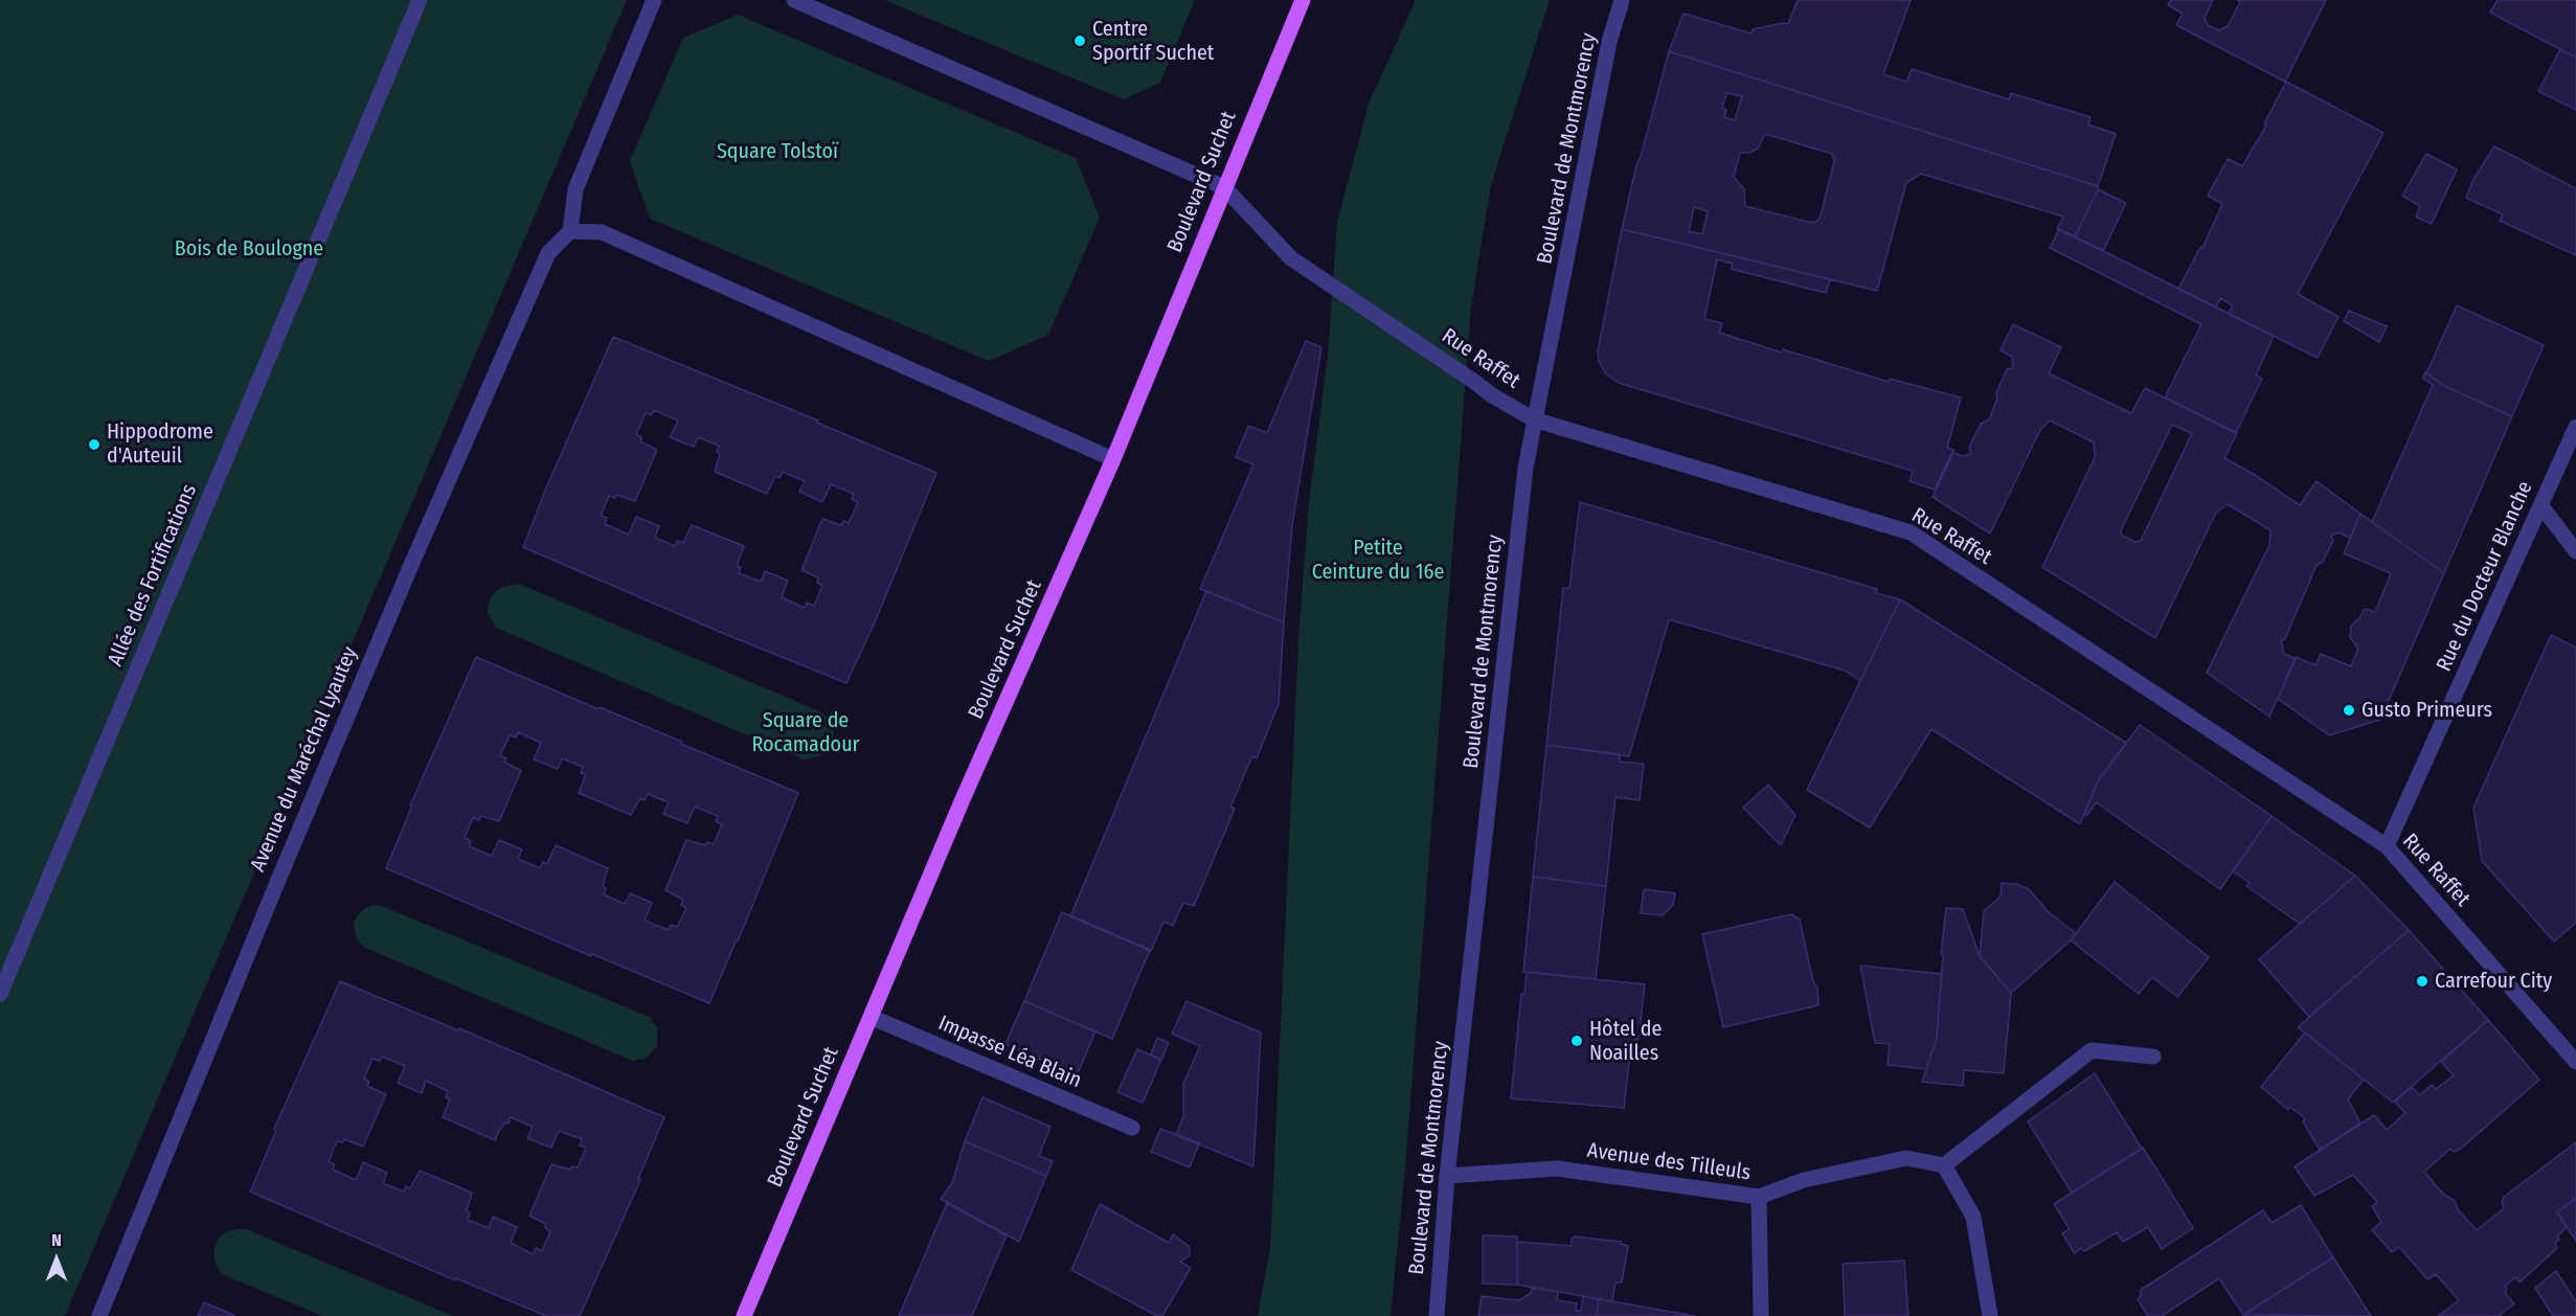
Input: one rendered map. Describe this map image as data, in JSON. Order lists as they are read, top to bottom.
{
  "streets": {
    "main road": ["Boulevard Suchet"],
    "street": [
      "Boulevard de Montmorency",
      "Rue Raffet",
      "Allée des Fortifications",
      "Rue du Docteur Blanche",
      "Avenue du Maréchal Lyautey",
      "Impasse Léa Blain",
      "Avenue des Tilleuls"
    ]
  },
  "crossings": [
    ["Boulevard de Montmorency", "Rue Raffet"],
    ["Boulevard de Montmorency", "Avenue des Tilleuls"],
    ["Boulevard Suchet", "Rue Raffet"],
    ["Boulevard Suchet", "Impasse Léa Blain"],
    ["Rue Raffet", "Rue du Docteur Blanche"]
  ],
  "parks": [
    "Square Tolstoï",
    "Bois de Boulogne",
    "Petite Ceinture du 16e",
    "Square de Rocamadour"
  ],
  "places": [
    "Centre Sportif Suchet",
    "Hippodrome d'Auteuil",
    "Gusto Primeurs",
    "Carrefour City",
    "Hôtel de Noailles"
  ],
  "north": "top"
}
